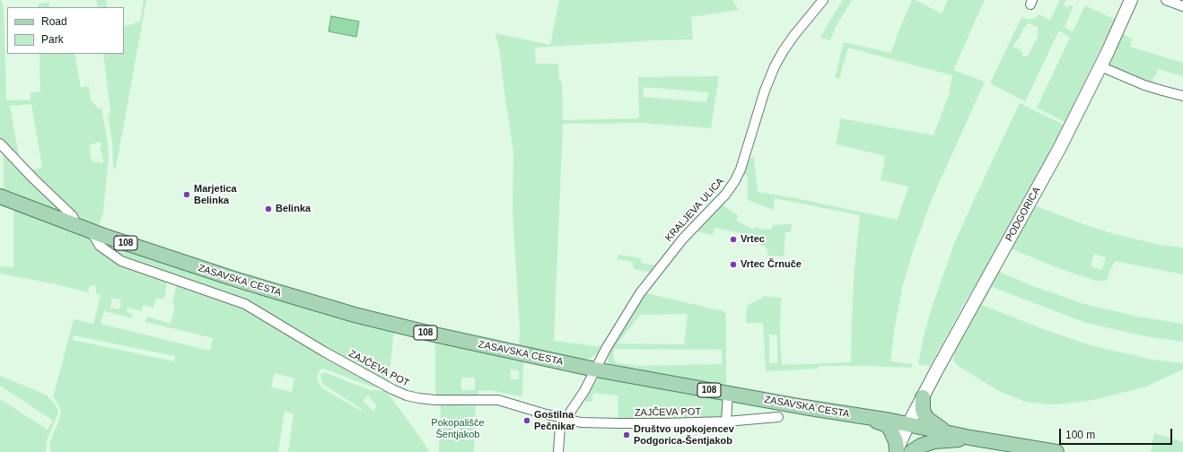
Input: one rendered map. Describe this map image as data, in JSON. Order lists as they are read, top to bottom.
{
  "streets": {
    "main road": ["PODGORICA", "108", "ZASAVSKA CESTA"],
    "street": ["KRALJEVA ULICA", "ZAJČEVA POT"]
  },
  "crossings": [
    ["KRALJEVA ULICA", "ZASAVSKA CESTA"],
    ["KRALJEVA ULICA", "ZAJČEVA POT"],
    ["PODGORICA", "ZASAVSKA CESTA"],
    ["ZASAVSKA CESTA", "ZAJČEVA POT"]
  ],
  "parks": ["Pokopališče Šentjakob"],
  "places": [
    "Marjetica Belinka",
    "Belinka",
    "Vrtec",
    "Vrtec Črnuče",
    "Gostilna Pečnikar",
    "Društvo upokojencev Podgorica-Šentjakob"
  ],
  "legend": ["Road", "Park"],
  "scale_bar": "100 m"
}
